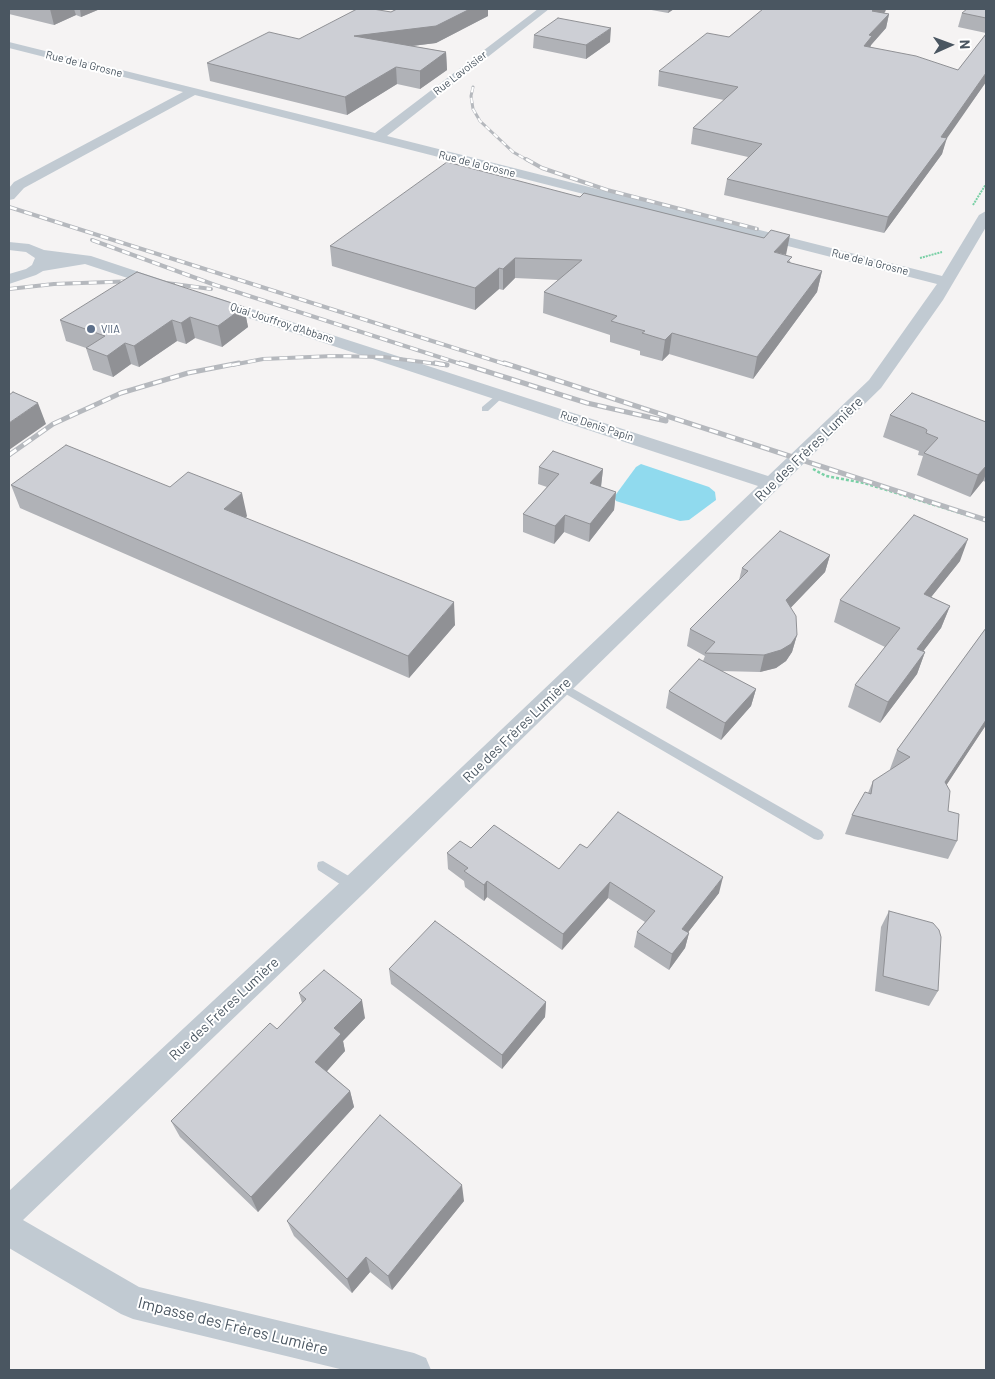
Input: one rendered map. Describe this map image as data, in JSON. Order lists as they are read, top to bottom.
{
  "streets": {
    "street": [
      "Rue de la Grosne",
      "Rue Lavoisier",
      "Quai Jouffroy d'Abbans",
      "Rue Denis Papin",
      "Rue des Frères Lumière",
      "Impasse des Frères Lumière"
    ]
  },
  "crossings": [
    ["Rue de la Grosne", "Rue Lavoisier"],
    ["Rue de la Grosne", "Rue des Frères Lumière"],
    ["Quai Jouffroy d'Abbans", "Rue Denis Papin"],
    ["Rue Denis Papin", "Rue des Frères Lumière"]
  ],
  "places": ["VIIA"],
  "north": "right"
}
